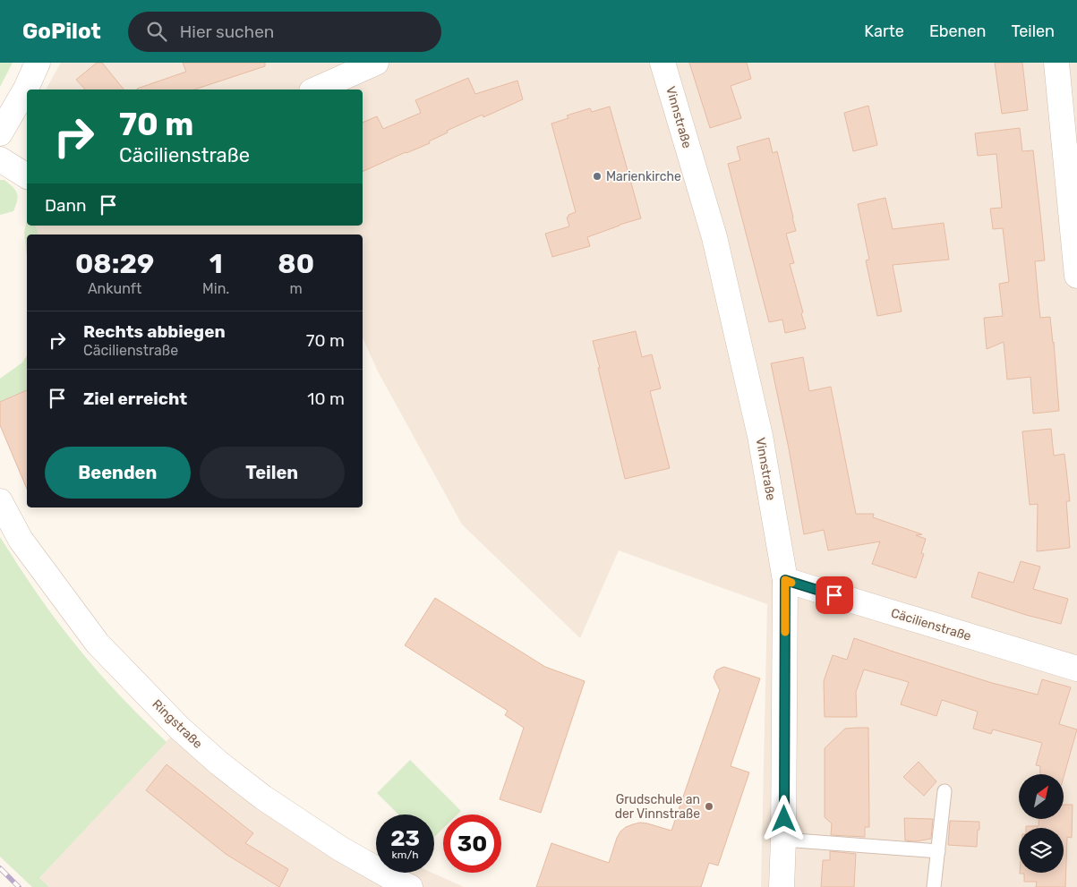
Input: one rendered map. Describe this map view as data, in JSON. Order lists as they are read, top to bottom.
{
  "streets": {
    "street": ["Vinnstraße", "Cäcilienstraße", "Ringstraße"]
  },
  "crossings": [
    ["Vinnstraße", "Cäcilienstraße"]
  ],
  "places": ["Marienkirche", "Grudschule an der Vinnstraße"],
  "north": "top right",
  "page": {
    "header": "GoPilot",
    "search": "Hier suchen",
    "nav": ["Karte", "Ebenen", "Teilen"],
    "turn": ["70 m", "Cäcilienstraße"],
    "then": "Dann",
    "eta": [
      "08:29",
      "Ankunft",
      "1",
      "Min.",
      "80",
      "m"
    ],
    "list": [
      {
        "name": "Rechts abbiegen",
        "note": "Cäcilienstraße",
        "value": "70 m"
      },
      {
        "name": "Ziel erreicht",
        "value": "10 m"
      }
    ],
    "buttons": ["Beenden", "Teilen"],
    "speed": "23 km/h",
    "limit": "30"
  }
}
